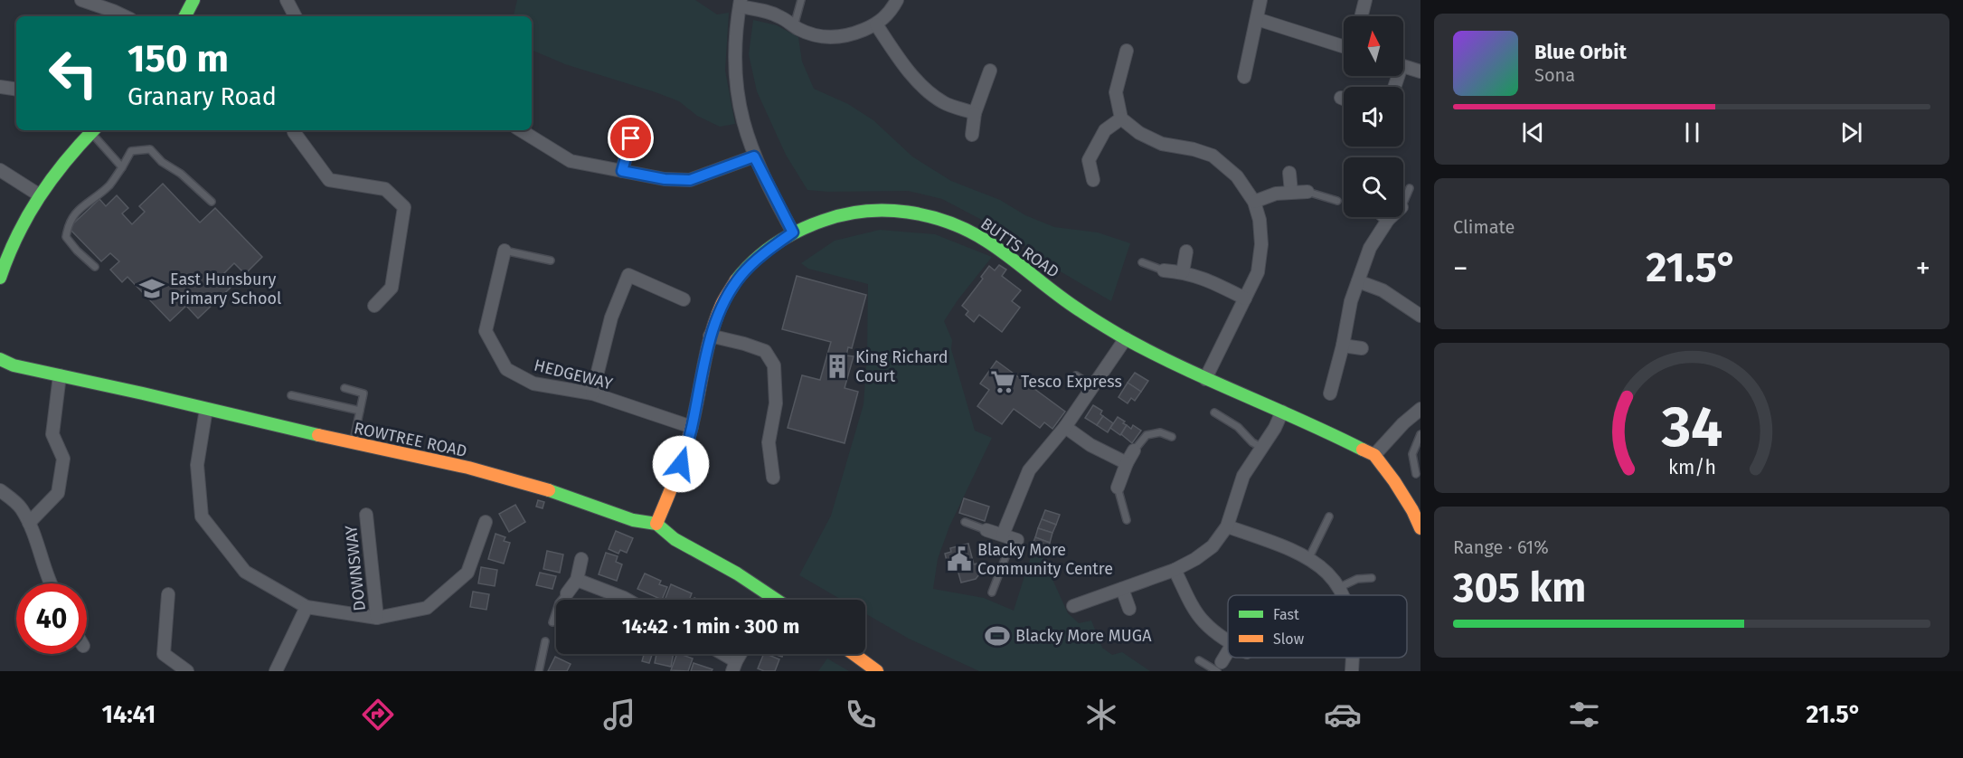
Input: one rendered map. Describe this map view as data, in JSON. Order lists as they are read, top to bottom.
{
  "streets": {
    "street": [
      "BUTTS ROAD",
      "HEDGEWAY",
      "ROWTREE ROAD",
      "DOWNSWAY"
    ]
  },
  "crossings": [
    ["BUTTS ROAD", "HEDGEWAY"],
    ["BUTTS ROAD", "ROWTREE ROAD"],
    ["ROWTREE ROAD", "DOWNSWAY"]
  ],
  "places": {
    "school or university": ["East Hunsbury Primary School"],
    "building": ["King Richard Court"],
    "supermarket": ["Tesco Express"],
    "public building": ["Blacky More Community Centre"],
    "sports": ["Blacky More MUGA"]
  },
  "legend": ["Fast", "Slow"],
  "north": "top",
  "page": {
    "turn": ["150 m", "Granary Road"],
    "song": ["Blue Orbit", "Sona"],
    "tile": [
      "Climate",
      ["Range · 61%", "305 km"]
    ],
    "heat": ["−", "21.5°", "+"],
    "limit": "40",
    "trip": "14:42 · 1 min · 300 m",
    "tabs": ["14:41", "21.5°"],
    "gauge": ["34", "km/h"]
  }
}
